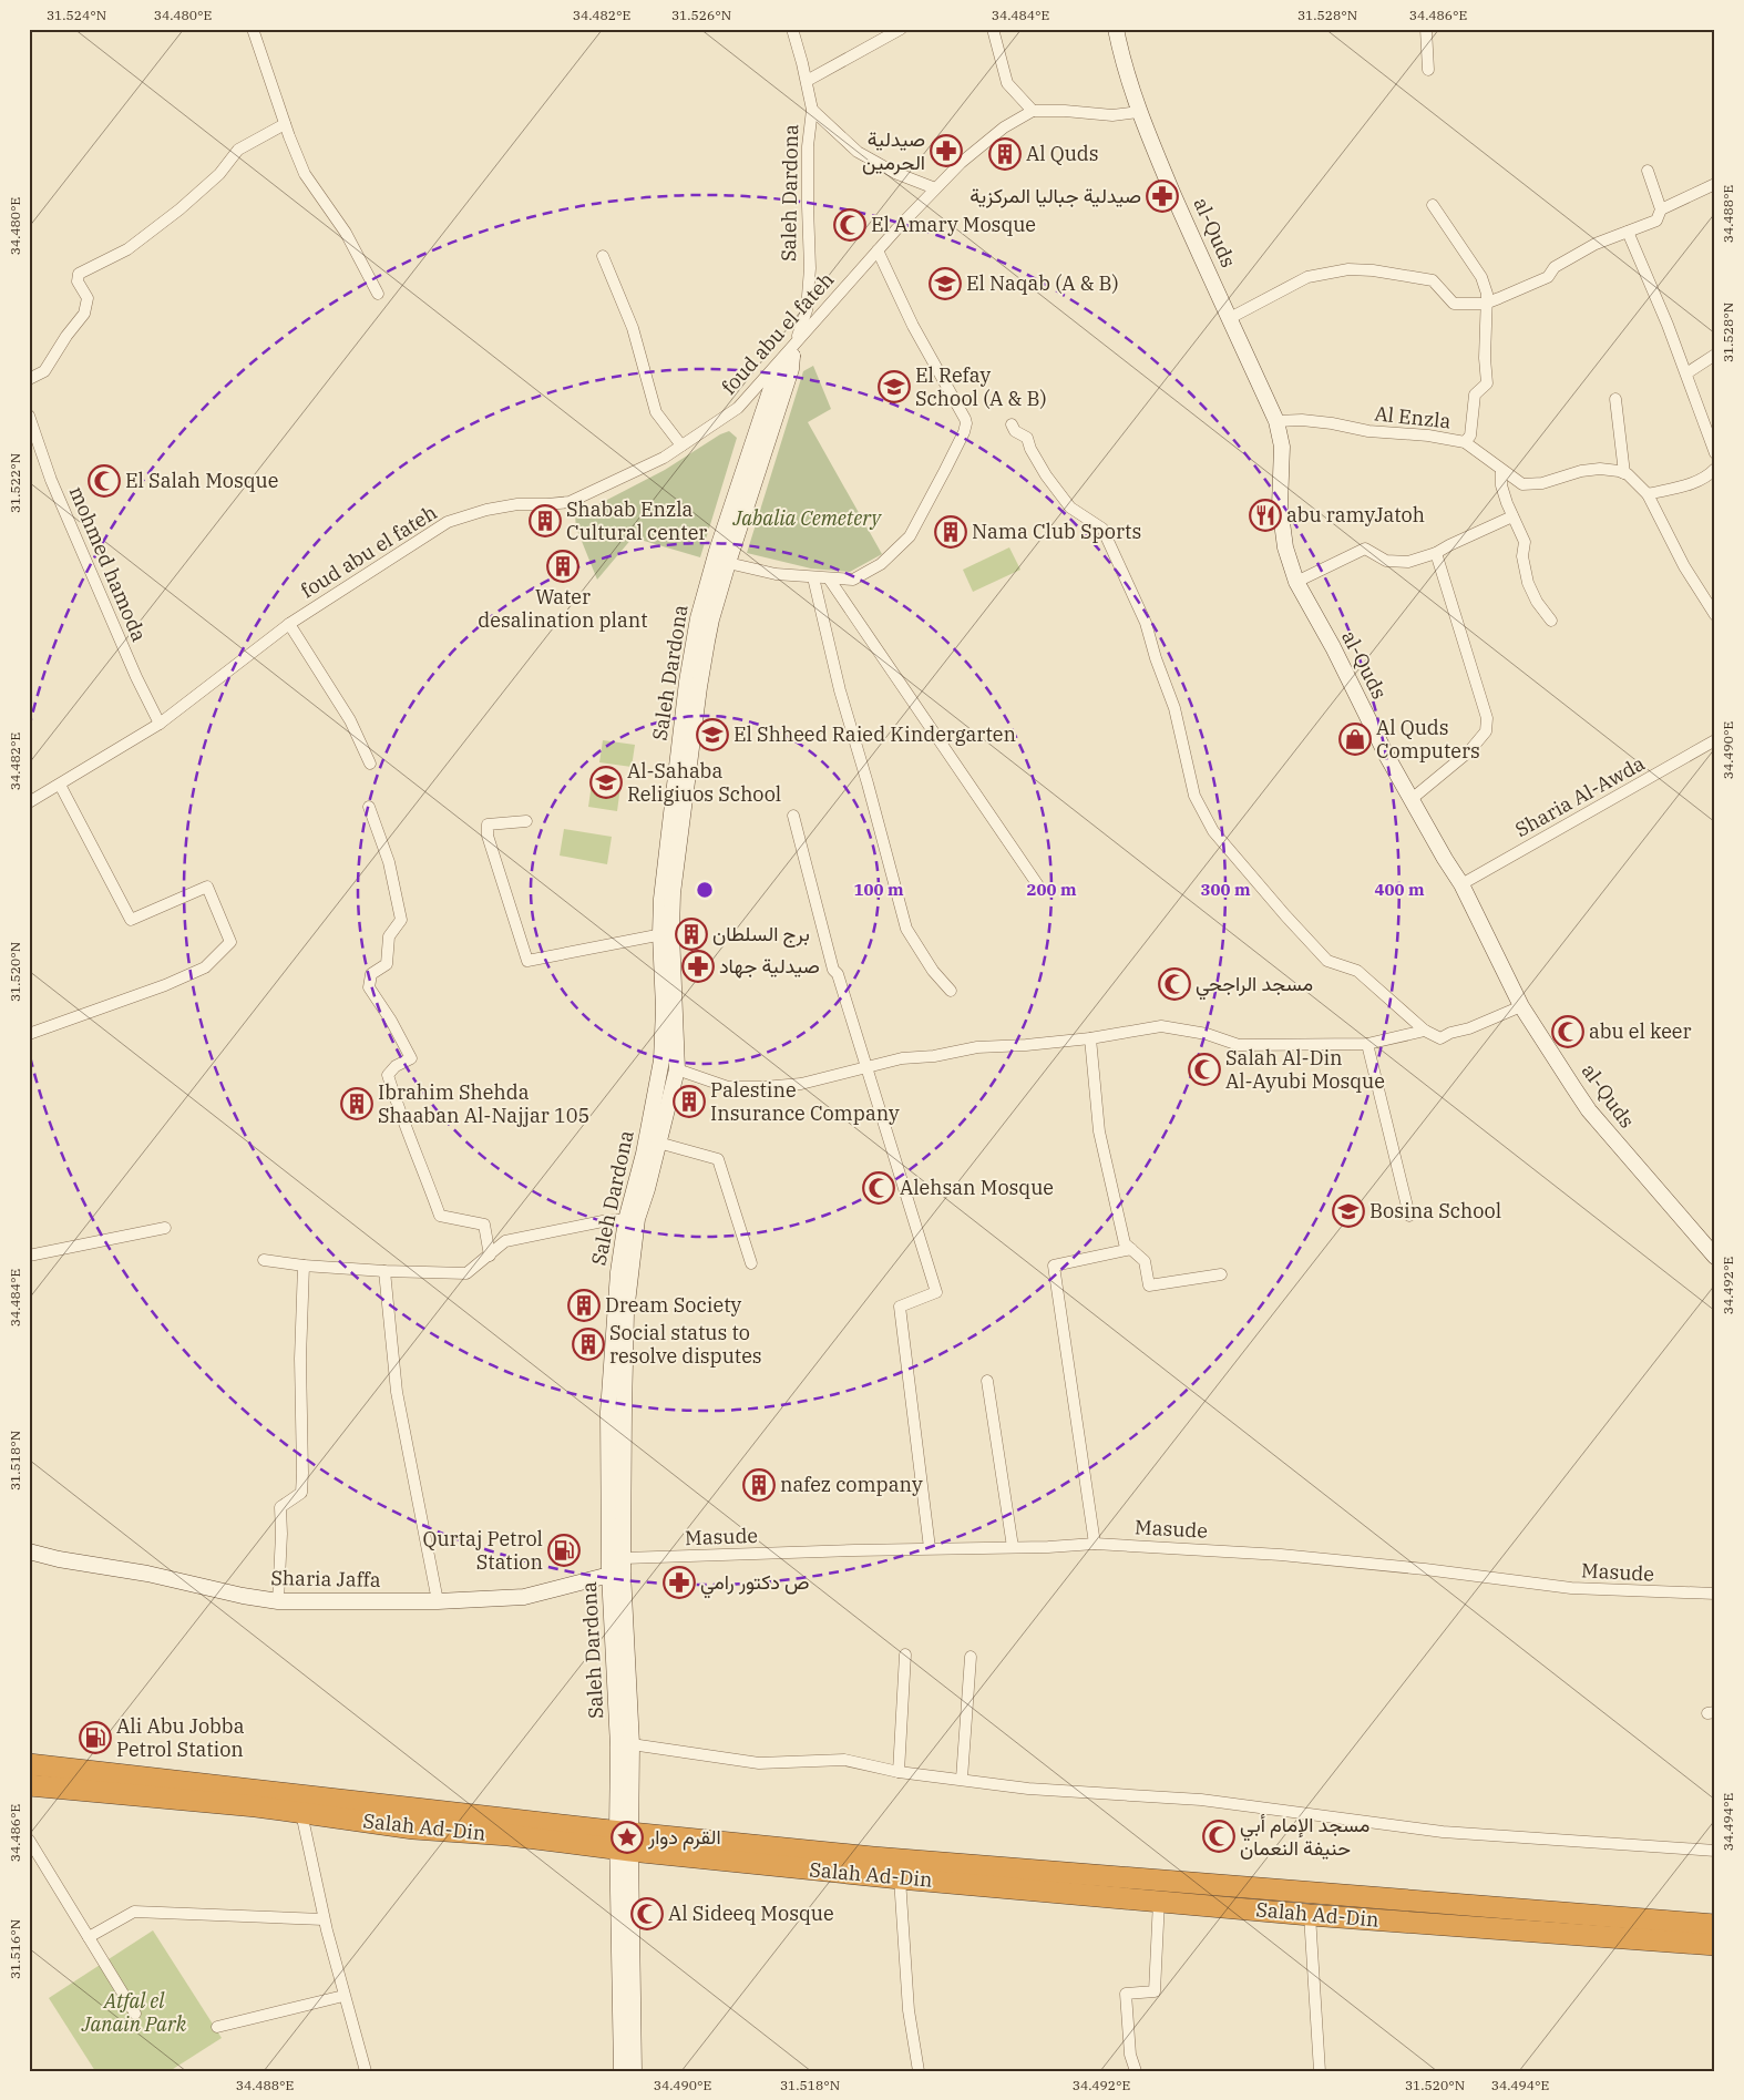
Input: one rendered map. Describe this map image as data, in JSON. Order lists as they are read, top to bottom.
{
  "streets": {
    "highway": ["Salah Ad-Din"],
    "street": [
      "Saleh Dardona",
      "al-Quds",
      "foud abu el fateh",
      "Al Enzla",
      "mohmed hamoda",
      "Sharia Al-Awda",
      "Masude",
      "Sharia Jaffa"
    ]
  },
  "crossings": [
    ["Saleh Dardona", "foud abu el fateh"],
    ["Saleh Dardona", "Masude"],
    ["Saleh Dardona", "Sharia Jaffa"],
    ["Saleh Dardona", "Salah Ad-Din"],
    ["al-Quds", "Al Enzla"],
    ["al-Quds", "Sharia Al-Awda"],
    ["foud abu el fateh", "mohmed hamoda"],
    ["Masude", "Sharia Jaffa"]
  ],
  "parks": ["Jabalia Cemetery", "Atfal el Janain Park"],
  "places": {
    "pharmacy": [
      "صيدلية الحرمين",
      "صيدلية جباليا المركزية",
      "صيدلية جهاد",
      "ص دكتور رامي"
    ],
    "building": [
      "Al Quds",
      "Shabab Enzla Cultural center",
      "Nama Club Sports",
      "Water desalination plant",
      "برج السلطان",
      "Palestine Insurance Company",
      "Ibrahim Shehda Shaaban Al-Najjar 105",
      "Dream Society",
      "Social status to resolve disputes",
      "nafez company"
    ],
    "mosque": [
      "El Amary Mosque",
      "El Salah Mosque",
      "مسجد الراجحي",
      "abu el keer",
      "Salah Al-Din Al-Ayubi Mosque",
      "Alehsan Mosque",
      "مسجد الإمام أبي حنيفة النعمان",
      "Al Sideeq Mosque"
    ],
    "school or university": [
      "El Naqab (A & B)",
      "El Refay School (A & B)",
      "El Shheed Raied Kindergarten",
      "Al-Sahaba Religiuos School",
      "Bosina School"
    ],
    "restaurant": ["abu ramyJatoh"],
    "shop": ["Al Quds Computers"],
    "fuel station": ["Qurtaj Petrol Station", "Ali Abu Jobba Petrol Station"],
    "place": ["القرم دوار"]
  },
  "coordinates": [
    "31.524°N",
    "34.480°E",
    "34.482°E",
    "31.526°N",
    "34.484°E",
    "31.528°N",
    "34.486°E",
    "34.488°E",
    "31.522°N",
    "34.490°E",
    "31.520°N",
    "34.492°E",
    "31.518°N",
    "34.494°E",
    "31.516°N"
  ],
  "rings": [
    "100 m",
    "200 m",
    "300 m",
    "400 m"
  ]
}
